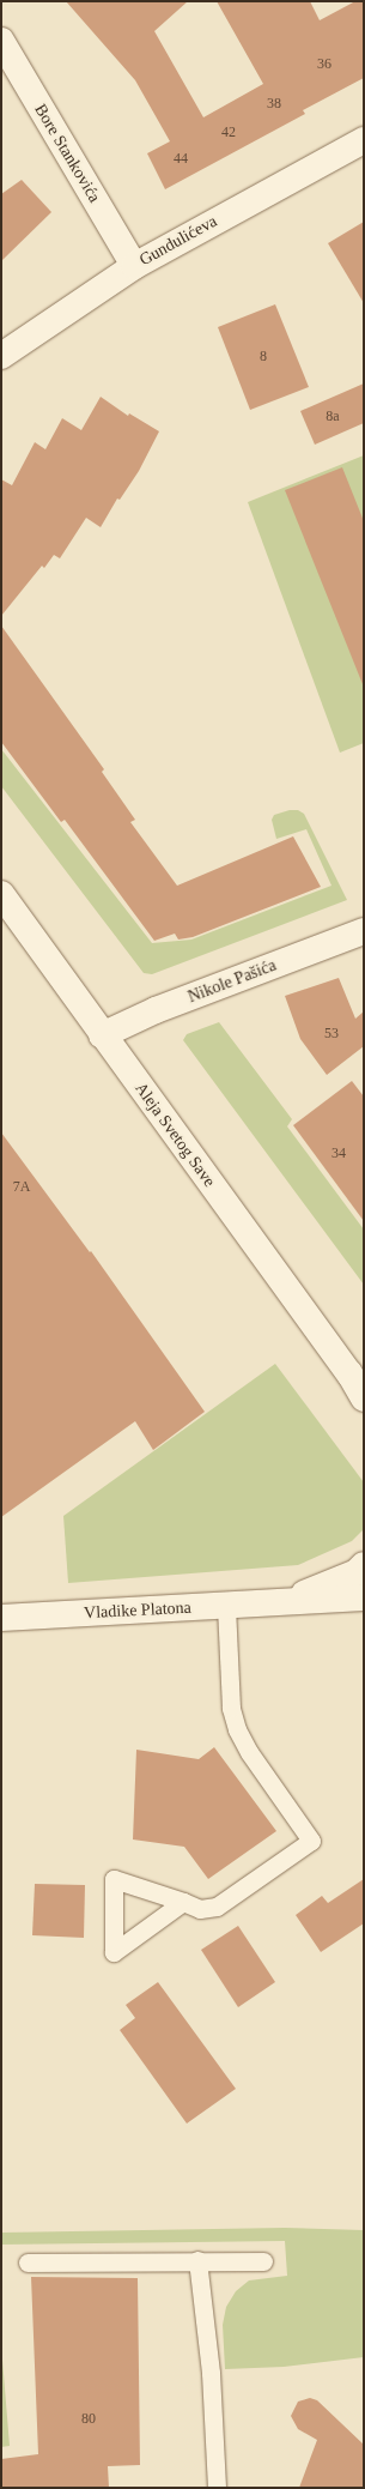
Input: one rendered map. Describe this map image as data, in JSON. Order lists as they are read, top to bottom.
{
  "streets": {
    "street": [
      "Bore Stankovića",
      "Gundulićeva",
      "Nikole Pašića",
      "Aleja Svetog Save",
      "Vladike Platona"
    ]
  },
  "crossings": [
    ["Bore Stankovića", "Gundulićeva"],
    ["Nikole Pašića", "Aleja Svetog Save"]
  ],
  "house_numbers": [
    "36",
    "38",
    "42",
    "44",
    "8",
    "8a",
    "53",
    "34",
    "7A",
    "80"
  ]
}
